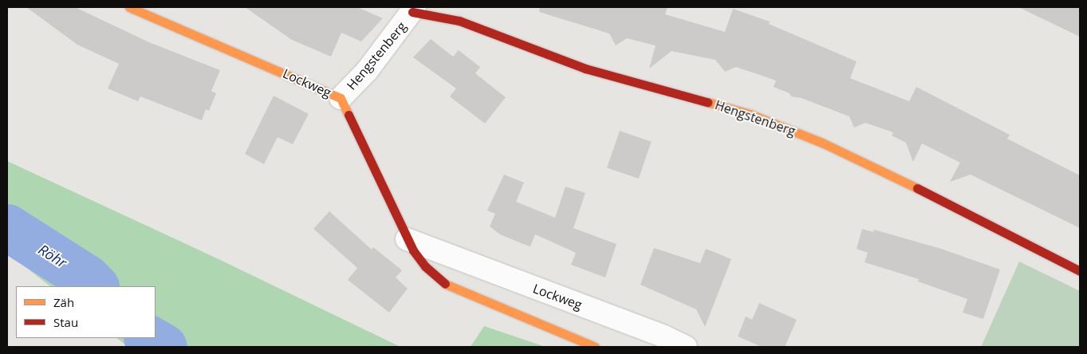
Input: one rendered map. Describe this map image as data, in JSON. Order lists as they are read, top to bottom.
{
  "streets": {
    "street": ["Hengstenberg", "Lockweg"]
  },
  "crossings": [
    ["Hengstenberg", "Lockweg"]
  ],
  "water": ["Röhr"],
  "legend": ["Zäh", "Stau"]
}
